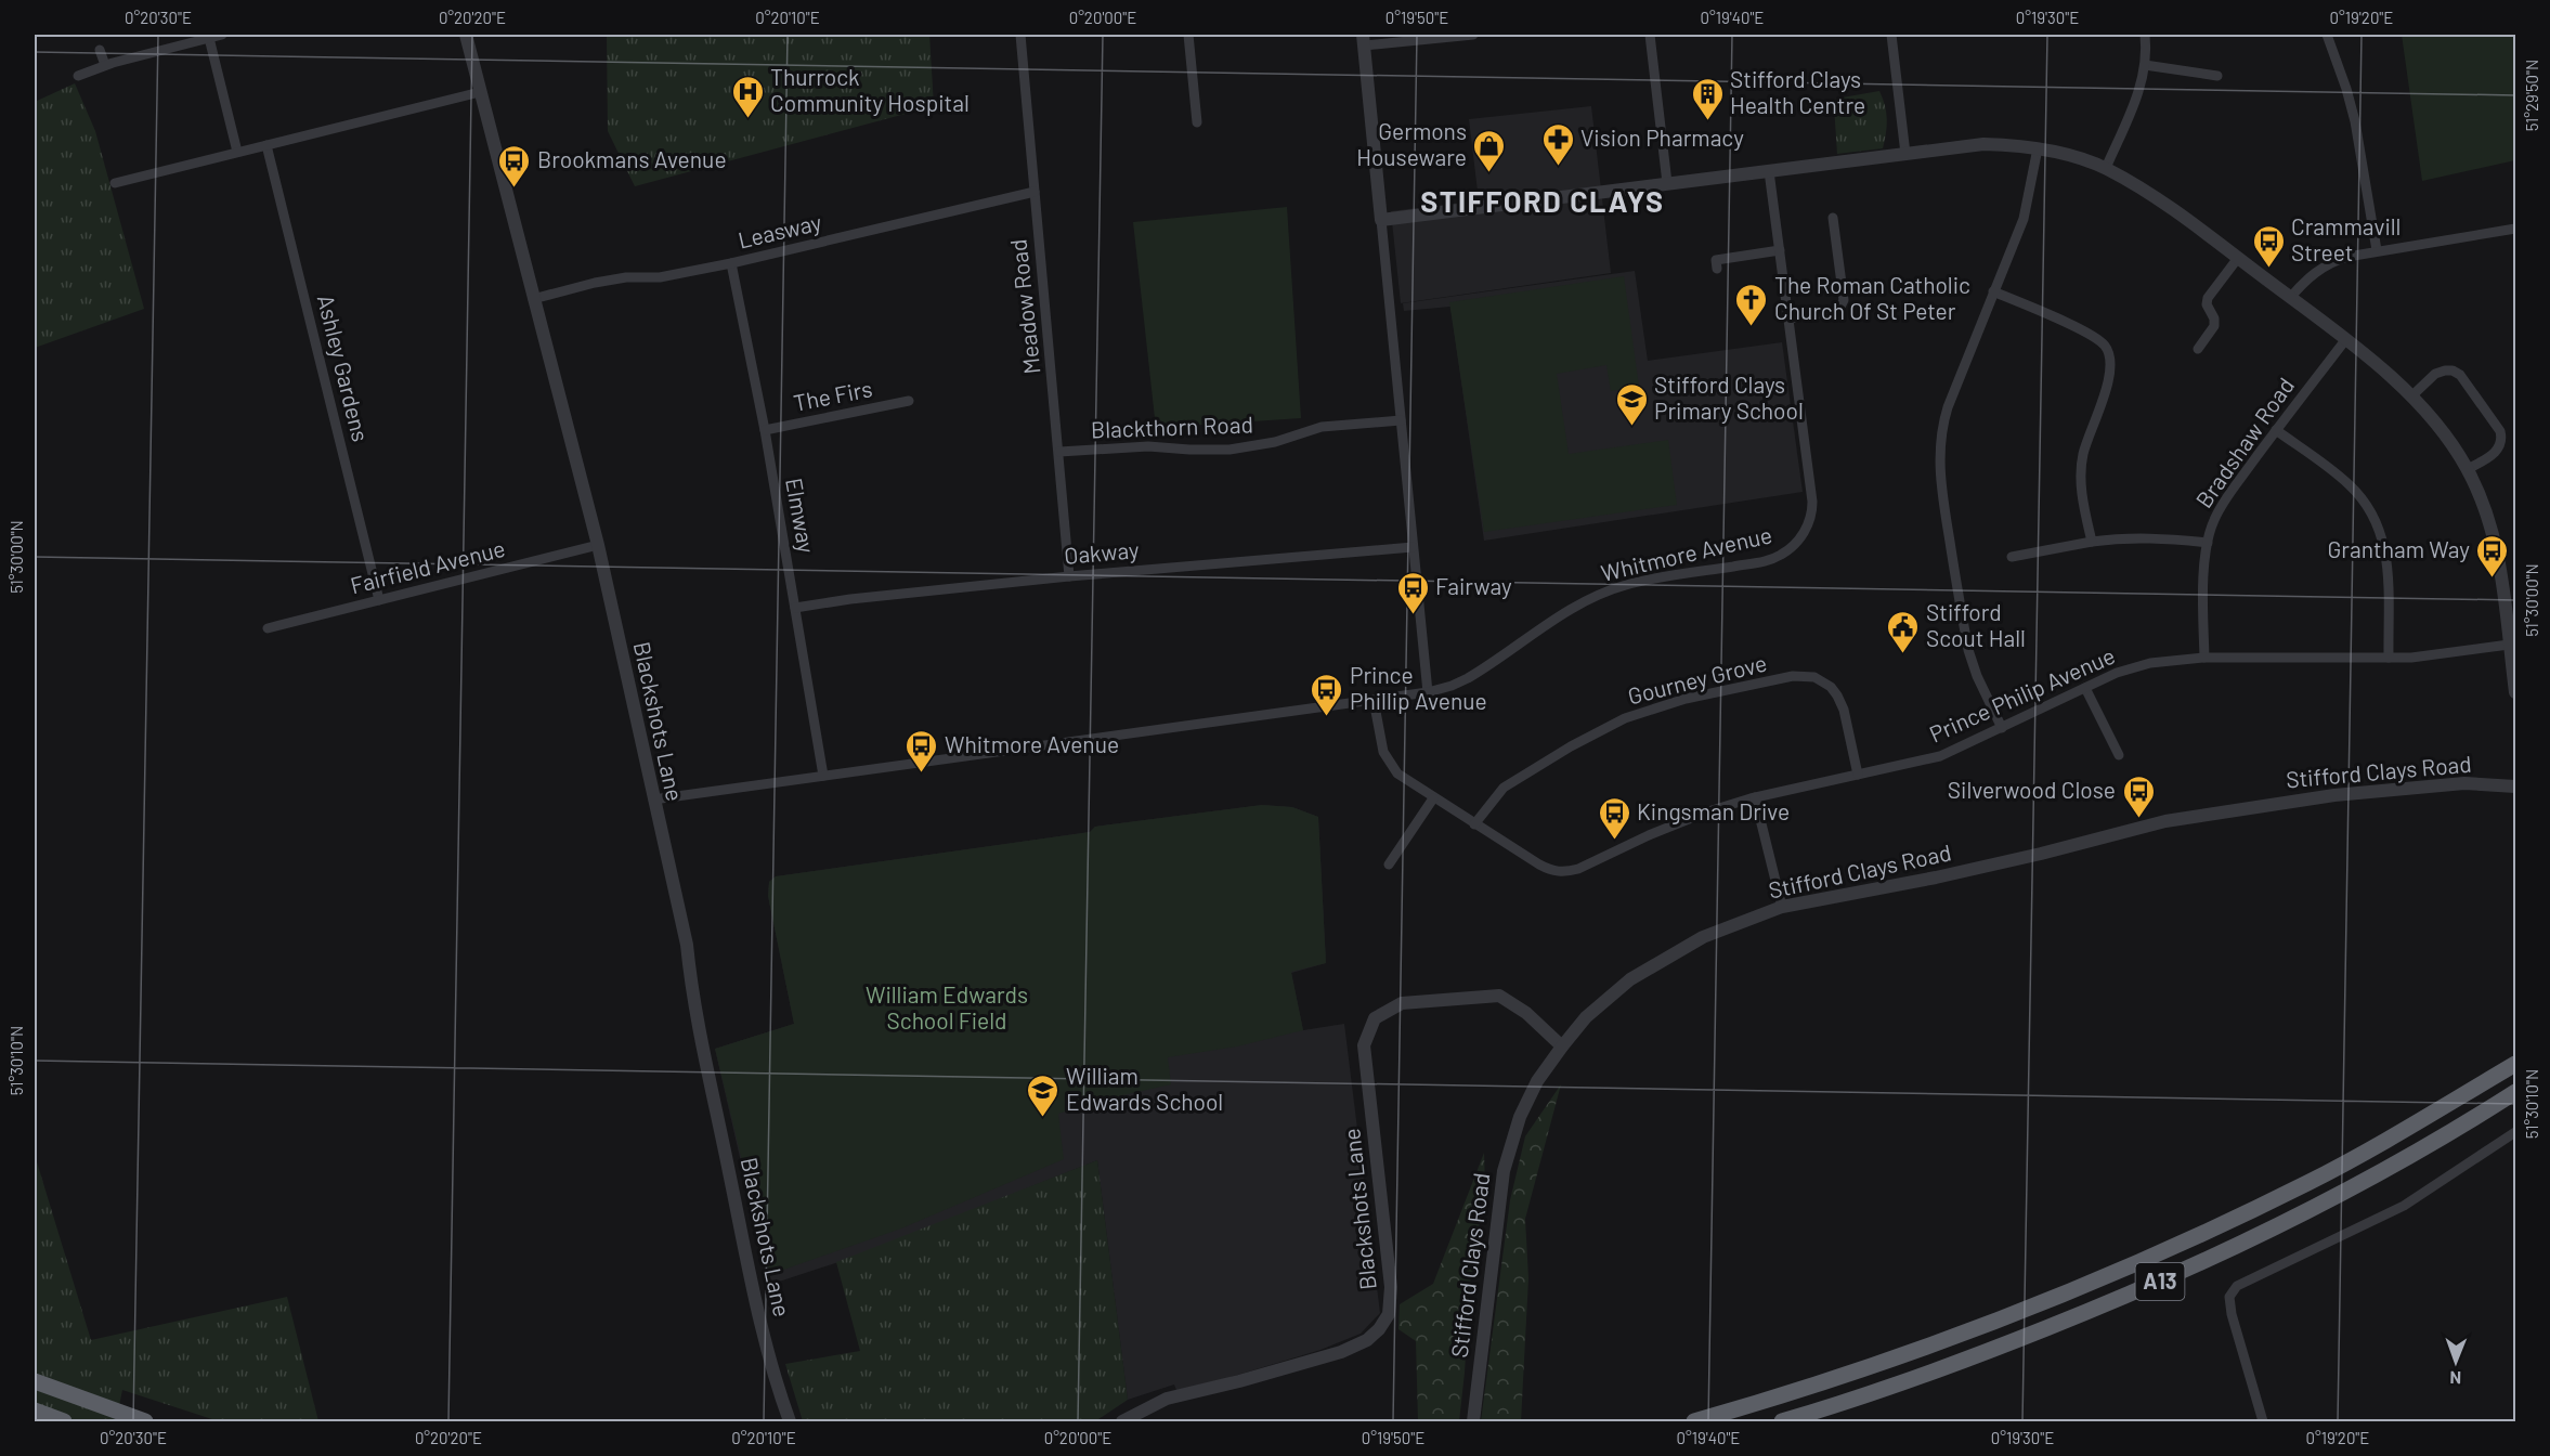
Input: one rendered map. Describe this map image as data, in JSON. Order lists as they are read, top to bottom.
{
  "streets": {
    "highway": ["A13"],
    "street": [
      "Leasway",
      "Meadow Road",
      "Ashley Gardens",
      "The Firs",
      "Blackthorn Road",
      "Bradshaw Road",
      "Elmway",
      "Oakway",
      "Whitmore Avenue",
      "Fairfield Avenue",
      "Gourney Grove",
      "Prince Philip Avenue",
      "Blackshots Lane",
      "Stifford Clays Road"
    ]
  },
  "crossings": [
    ["Leasway", "Meadow Road"],
    ["Leasway", "Elmway"],
    ["Leasway", "Blackshots Lane"],
    ["Meadow Road", "Blackthorn Road"],
    ["Meadow Road", "Oakway"],
    ["Ashley Gardens", "Fairfield Avenue"],
    ["The Firs", "Elmway"],
    ["Bradshaw Road", "Prince Philip Avenue"],
    ["Elmway", "Oakway"],
    ["Elmway", "Whitmore Avenue"],
    ["Whitmore Avenue", "Prince Philip Avenue"],
    ["Whitmore Avenue", "Blackshots Lane"],
    ["Fairfield Avenue", "Blackshots Lane"],
    ["Gourney Grove", "Prince Philip Avenue"],
    ["Blackshots Lane", "Stifford Clays Road"]
  ],
  "districts": ["STIFFORD CLAYS"],
  "parks": ["William Edwards School Field"],
  "places": {
    "hospital": ["Thurrock Community Hospital"],
    "building": ["Stifford Clays Health Centre"],
    "pharmacy": ["Vision Pharmacy"],
    "shop": ["Germons Houseware"],
    "bus stop": [
      "Brookmans Avenue",
      "Crammavill Street",
      "Grantham Way",
      "Fairway",
      "Prince Phillip Avenue",
      "Whitmore Avenue",
      "Silverwood Close",
      "Kingsman Drive"
    ],
    "church": ["The Roman Catholic Church Of St Peter"],
    "school or university": ["Stifford Clays Primary School", "William Edwards School"],
    "public building": ["Stifford Scout Hall"]
  },
  "north": "bottom",
  "coordinates": [
    "0°20'30\"E",
    "0°20'20\"E",
    "0°20'10\"E",
    "0°20'00\"E",
    "0°19'50\"E",
    "0°19'40\"E",
    "0°19'30\"E",
    "0°19'20\"E",
    "51°29'50\"N",
    "51°30'00\"N",
    "51°30'10\"N"
  ]
}
